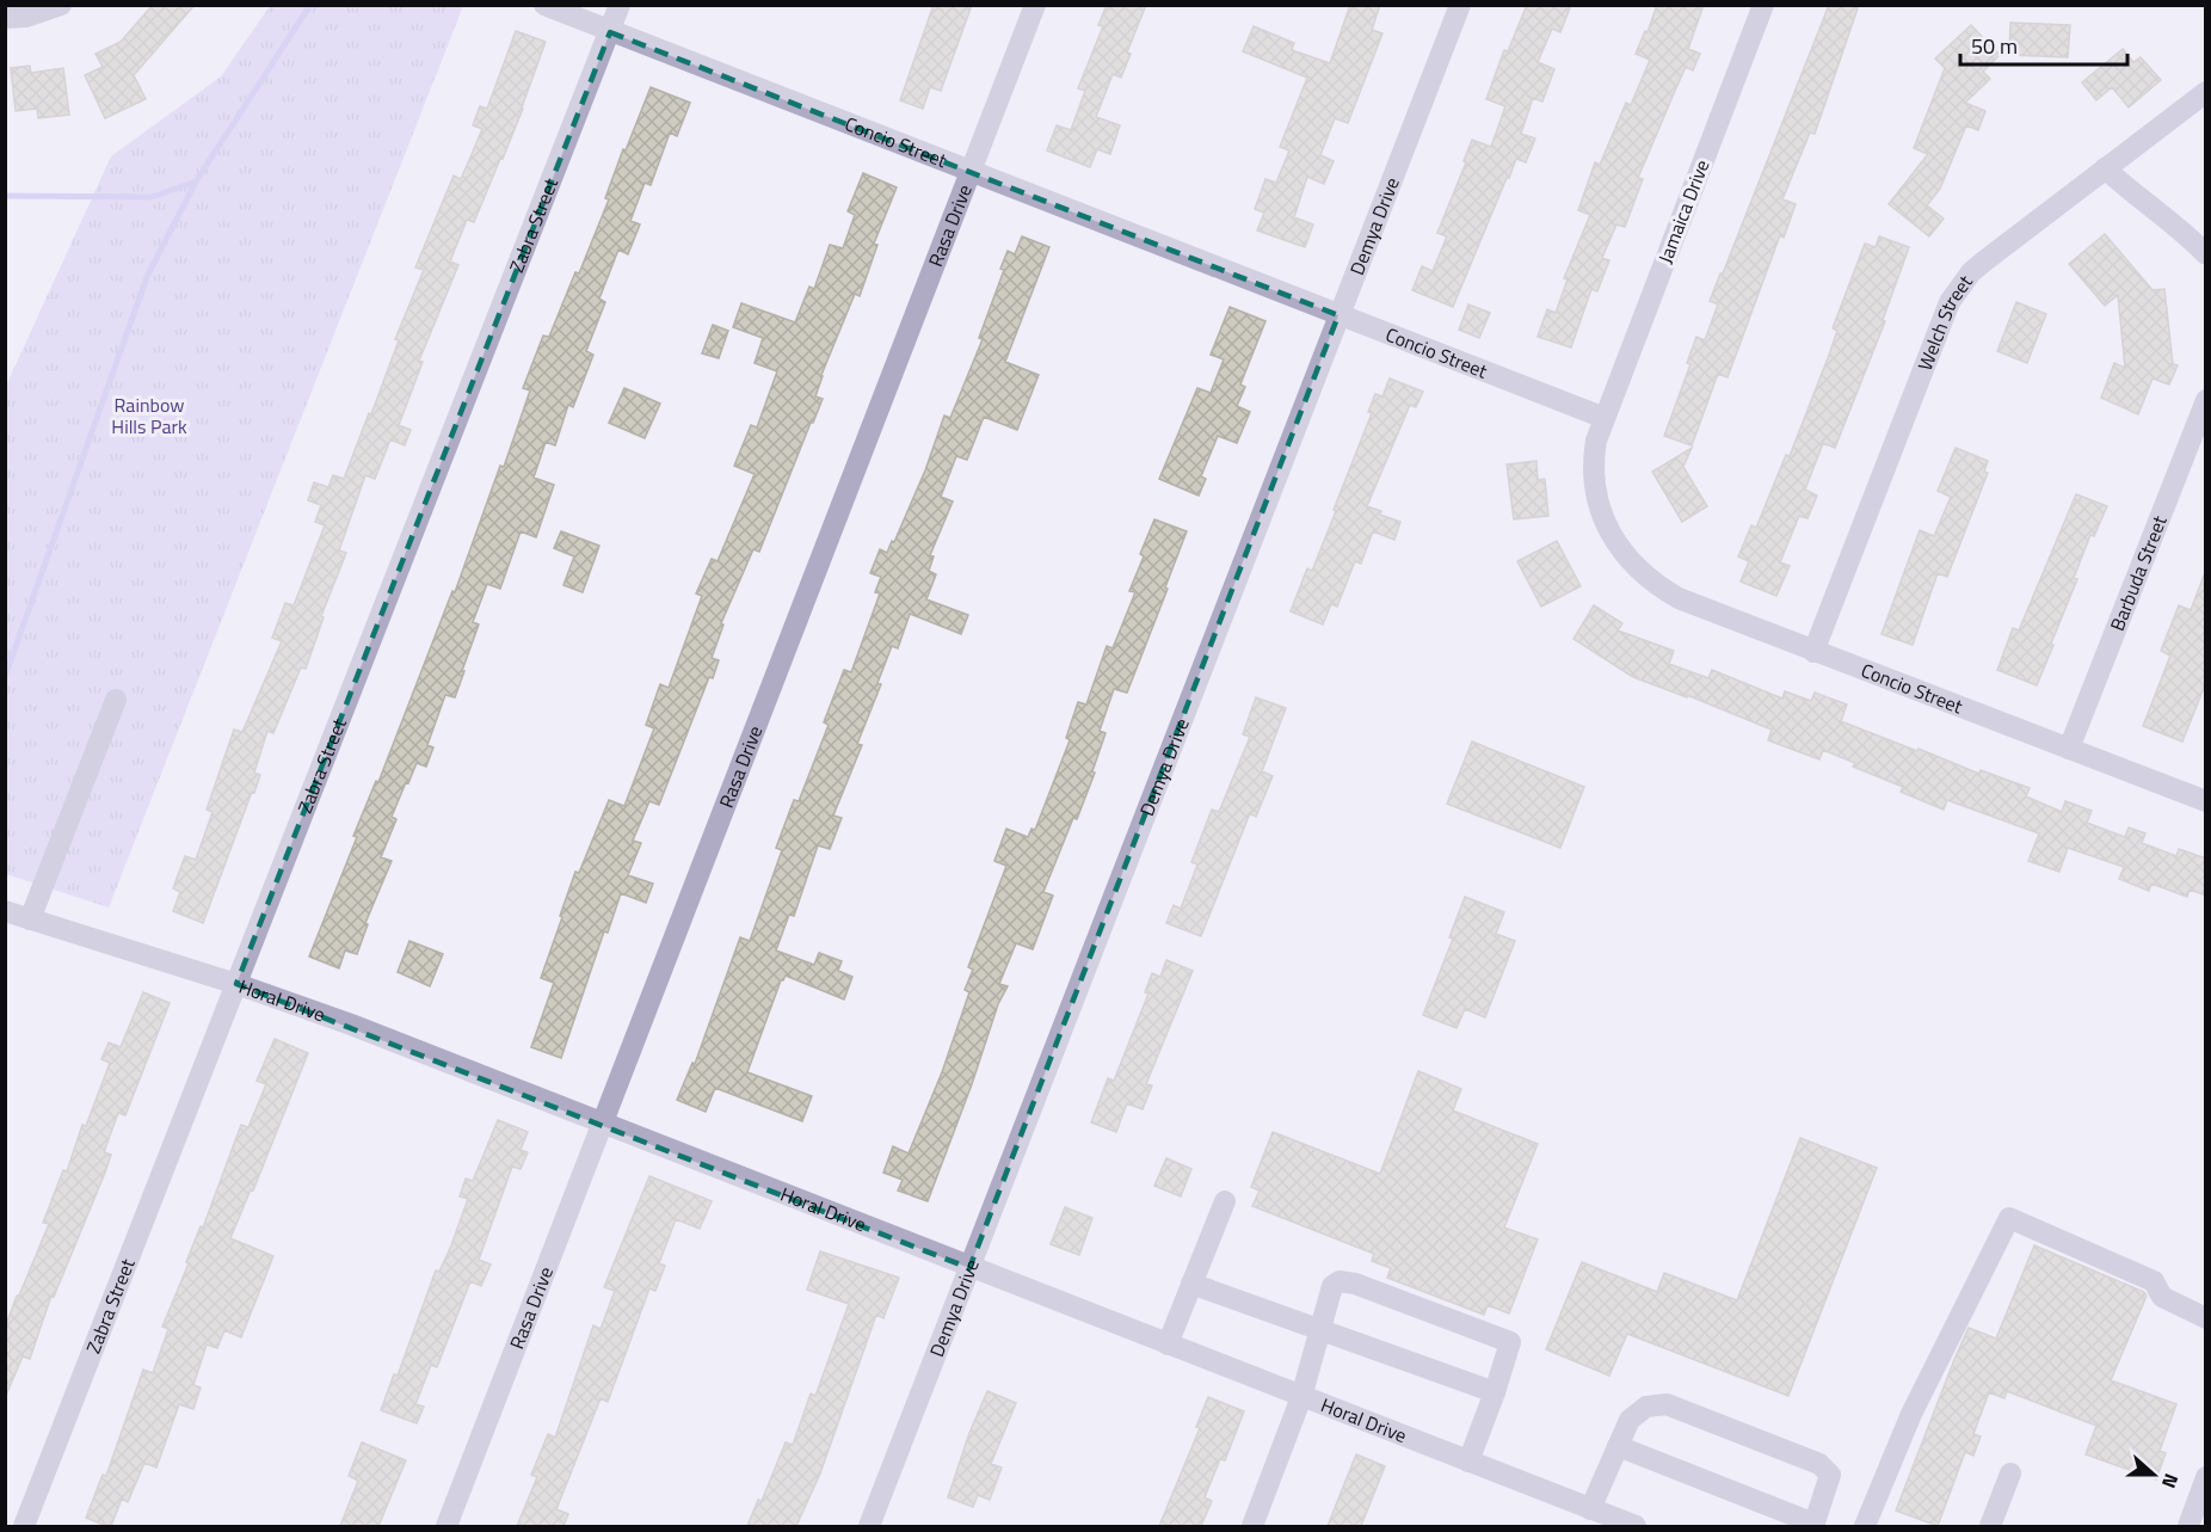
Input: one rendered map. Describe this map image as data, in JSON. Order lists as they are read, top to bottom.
{
  "streets": {
    "street": [
      "Concio Street",
      "Jamaica Drive",
      "Rasa Drive",
      "Demya Drive",
      "Zabra Street",
      "Welch Street",
      "Barbuda Street",
      "Horal Drive"
    ]
  },
  "crossings": [
    ["Concio Street", "Jamaica Drive"],
    ["Concio Street", "Rasa Drive"],
    ["Concio Street", "Demya Drive"],
    ["Concio Street", "Zabra Street"],
    ["Concio Street", "Welch Street"],
    ["Concio Street", "Barbuda Street"],
    ["Rasa Drive", "Horal Drive"],
    ["Demya Drive", "Horal Drive"],
    ["Zabra Street", "Horal Drive"]
  ],
  "parks": ["Rainbow Hills Park"],
  "scale_bar": "50 m",
  "north": "right"
}
